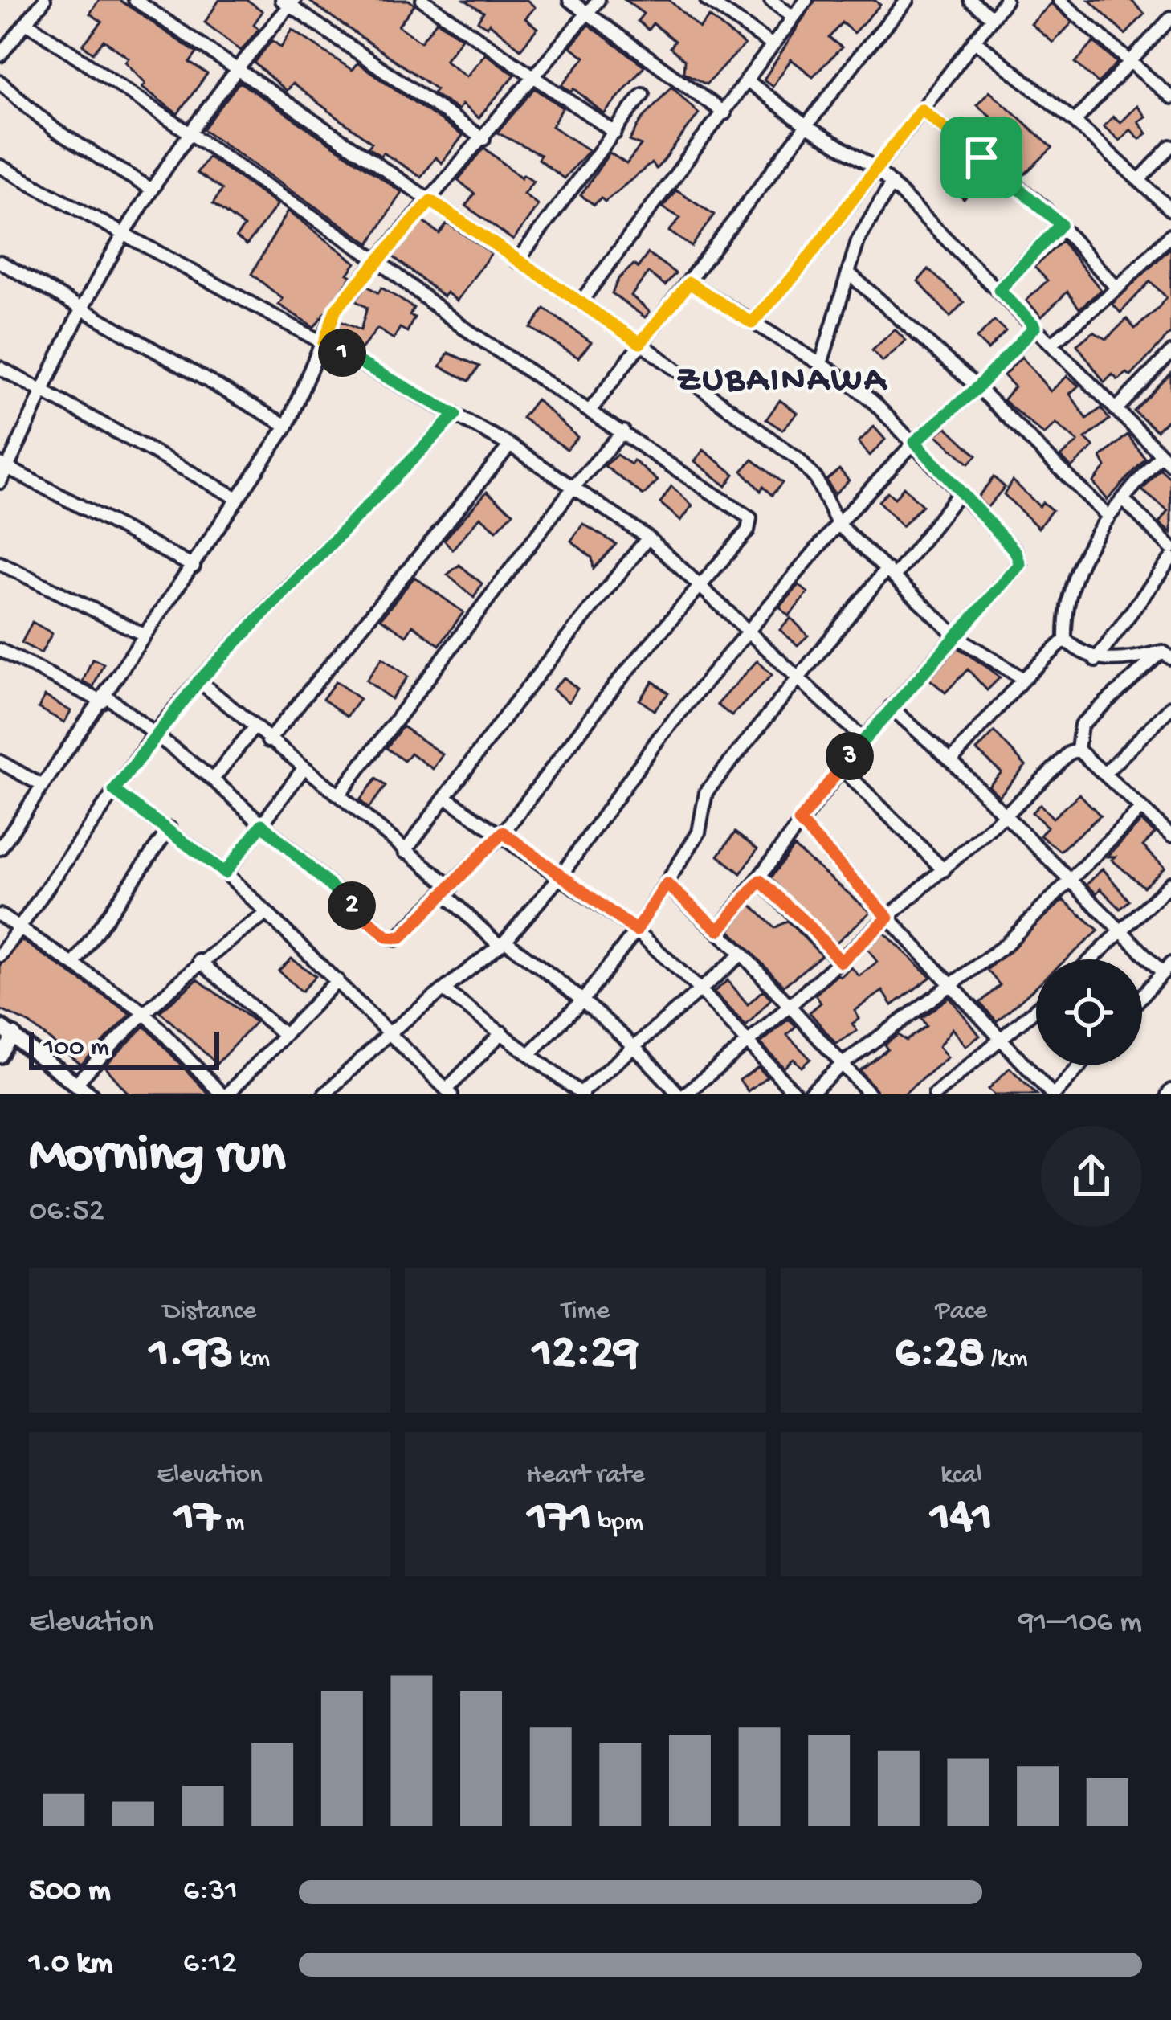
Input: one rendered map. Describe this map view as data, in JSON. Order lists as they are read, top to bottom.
{
  "districts": ["ZUBAINAWA"],
  "scale_bar": "100 m",
  "page": {
    "pins": ["1", "3", "2"],
    "scale": "100 m",
    "heading": ["Morning run", "06:52"],
    "stats": [
      ["Distance", "1.93 km"],
      ["Time", "12:29"],
      ["Pace", "6:28 /km"],
      ["Elevation", "17 m"],
      ["Heart rate", "171 bpm"],
      ["kcal", "141"]
    ],
    "chart": ["Elevation", "91–106 m"],
    "list": [
      {
        "name": "500 m",
        "note": "6:31"
      },
      {
        "name": "1.0 km",
        "note": "6:12"
      }
    ]
  }
}
